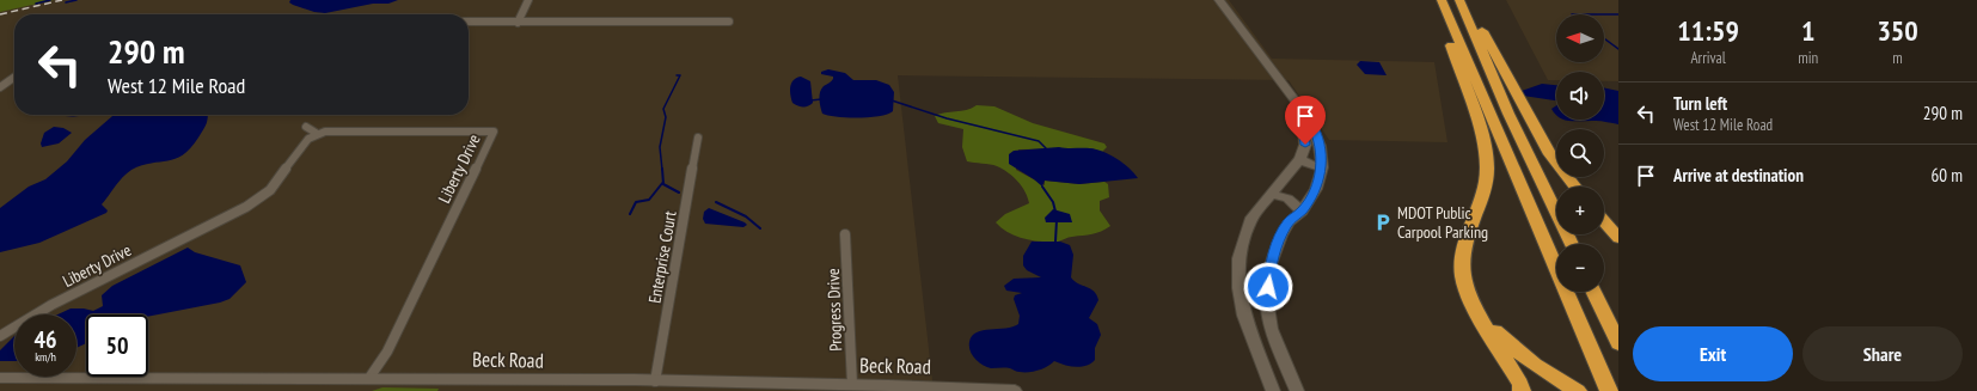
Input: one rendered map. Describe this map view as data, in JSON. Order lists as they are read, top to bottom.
{
  "streets": {
    "street": [
      "Liberty Drive",
      "Enterprise Court",
      "Progress Drive",
      "Beck Road"
    ]
  },
  "crossings": [
    ["Liberty Drive", "Beck Road"],
    ["Enterprise Court", "Beck Road"],
    ["Progress Drive", "Beck Road"]
  ],
  "places": {
    "parking": ["MDOT Public Carpool Parking"]
  },
  "north": "left",
  "page": {
    "eta": [
      "11:59",
      "Arrival",
      "1",
      "min",
      "350",
      "m"
    ],
    "map_buttons": ["+", "−"],
    "turn": ["290 m", "West 12 Mile Road"],
    "list": [
      {
        "name": "Turn left",
        "note": "West 12 Mile Road",
        "value": "290 m"
      },
      {
        "name": "Arrive at destination",
        "value": "60 m"
      }
    ],
    "speed": "46 km/h",
    "limit": "50",
    "buttons": ["Exit", "Share"]
  }
}
